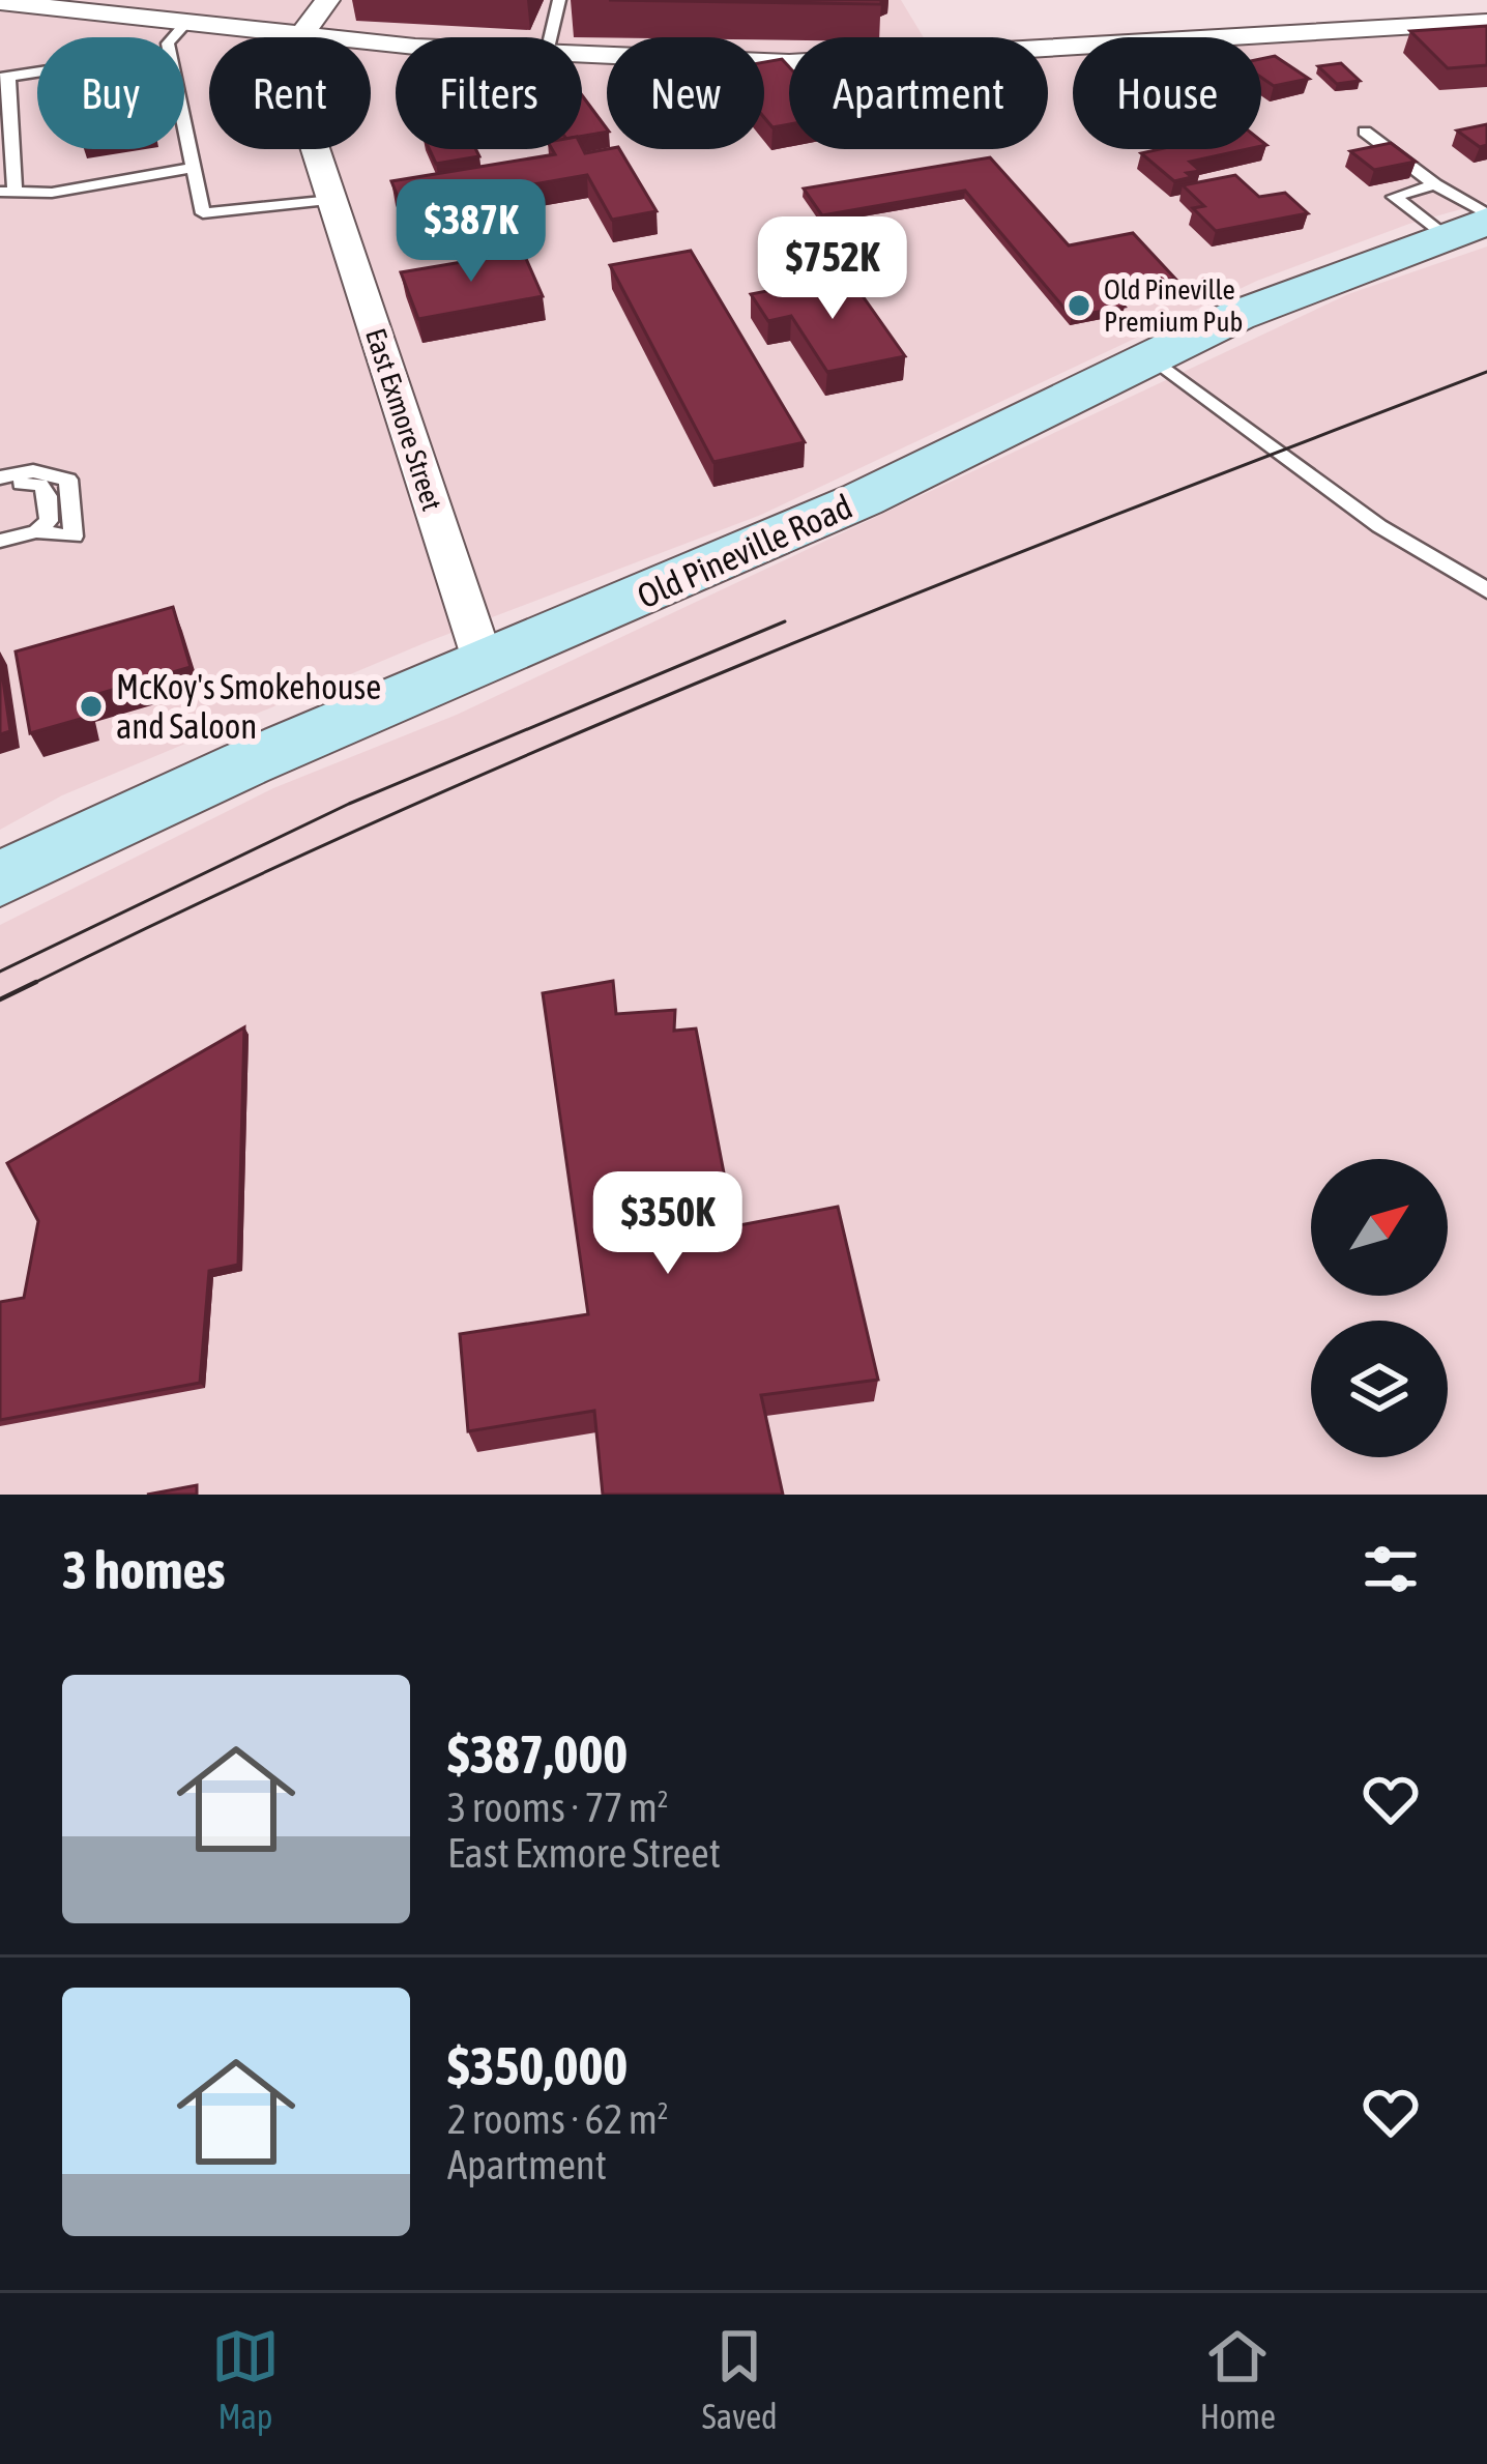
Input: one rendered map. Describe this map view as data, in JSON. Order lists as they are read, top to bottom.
{
  "streets": {
    "street": ["East Exmore Street", "Old Pineville Road"]
  },
  "crossings": [
    ["East Exmore Street", "Old Pineville Road"]
  ],
  "places": ["Old Pineville Premium Pub", "McKoy's Smokehouse and Saloon"],
  "north": "top right",
  "page": {
    "chip": [
      "Buy",
      "Rent",
      "Filters",
      "New",
      "Apartment",
      "House"
    ],
    "price": ["$387K", "$752K", "$350K"],
    "heading": "3 homes",
    "list": [
      {
        "name": "$387,000",
        "note": "3 rooms · 77 m² · East Exmore Street"
      },
      {
        "name": "$350,000",
        "note": "2 rooms · 62 m² · Apartment"
      }
    ],
    "tabs": ["Map", "Saved", "Home"]
  }
}
